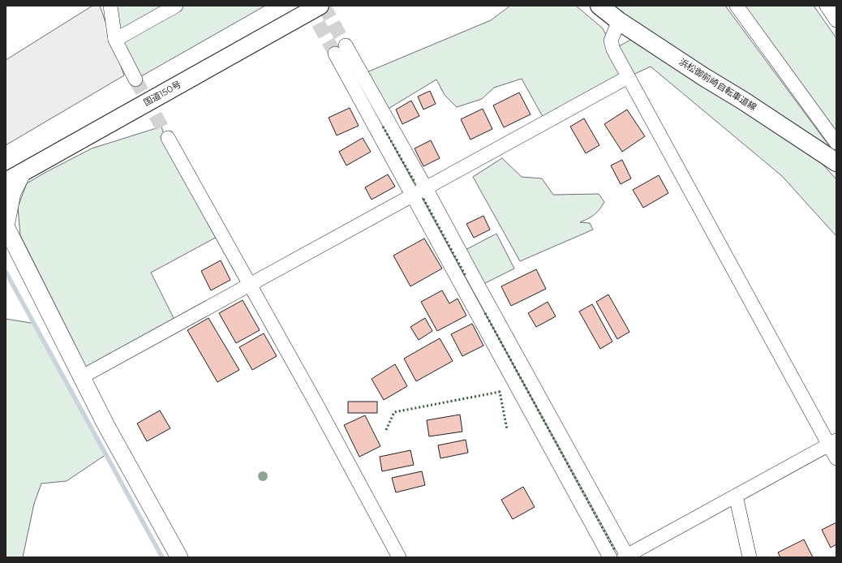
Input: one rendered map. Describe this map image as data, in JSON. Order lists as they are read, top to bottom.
{
  "streets": {
    "main road": ["浜松御前崎自転車道線", "国道150号"]
  }
}
